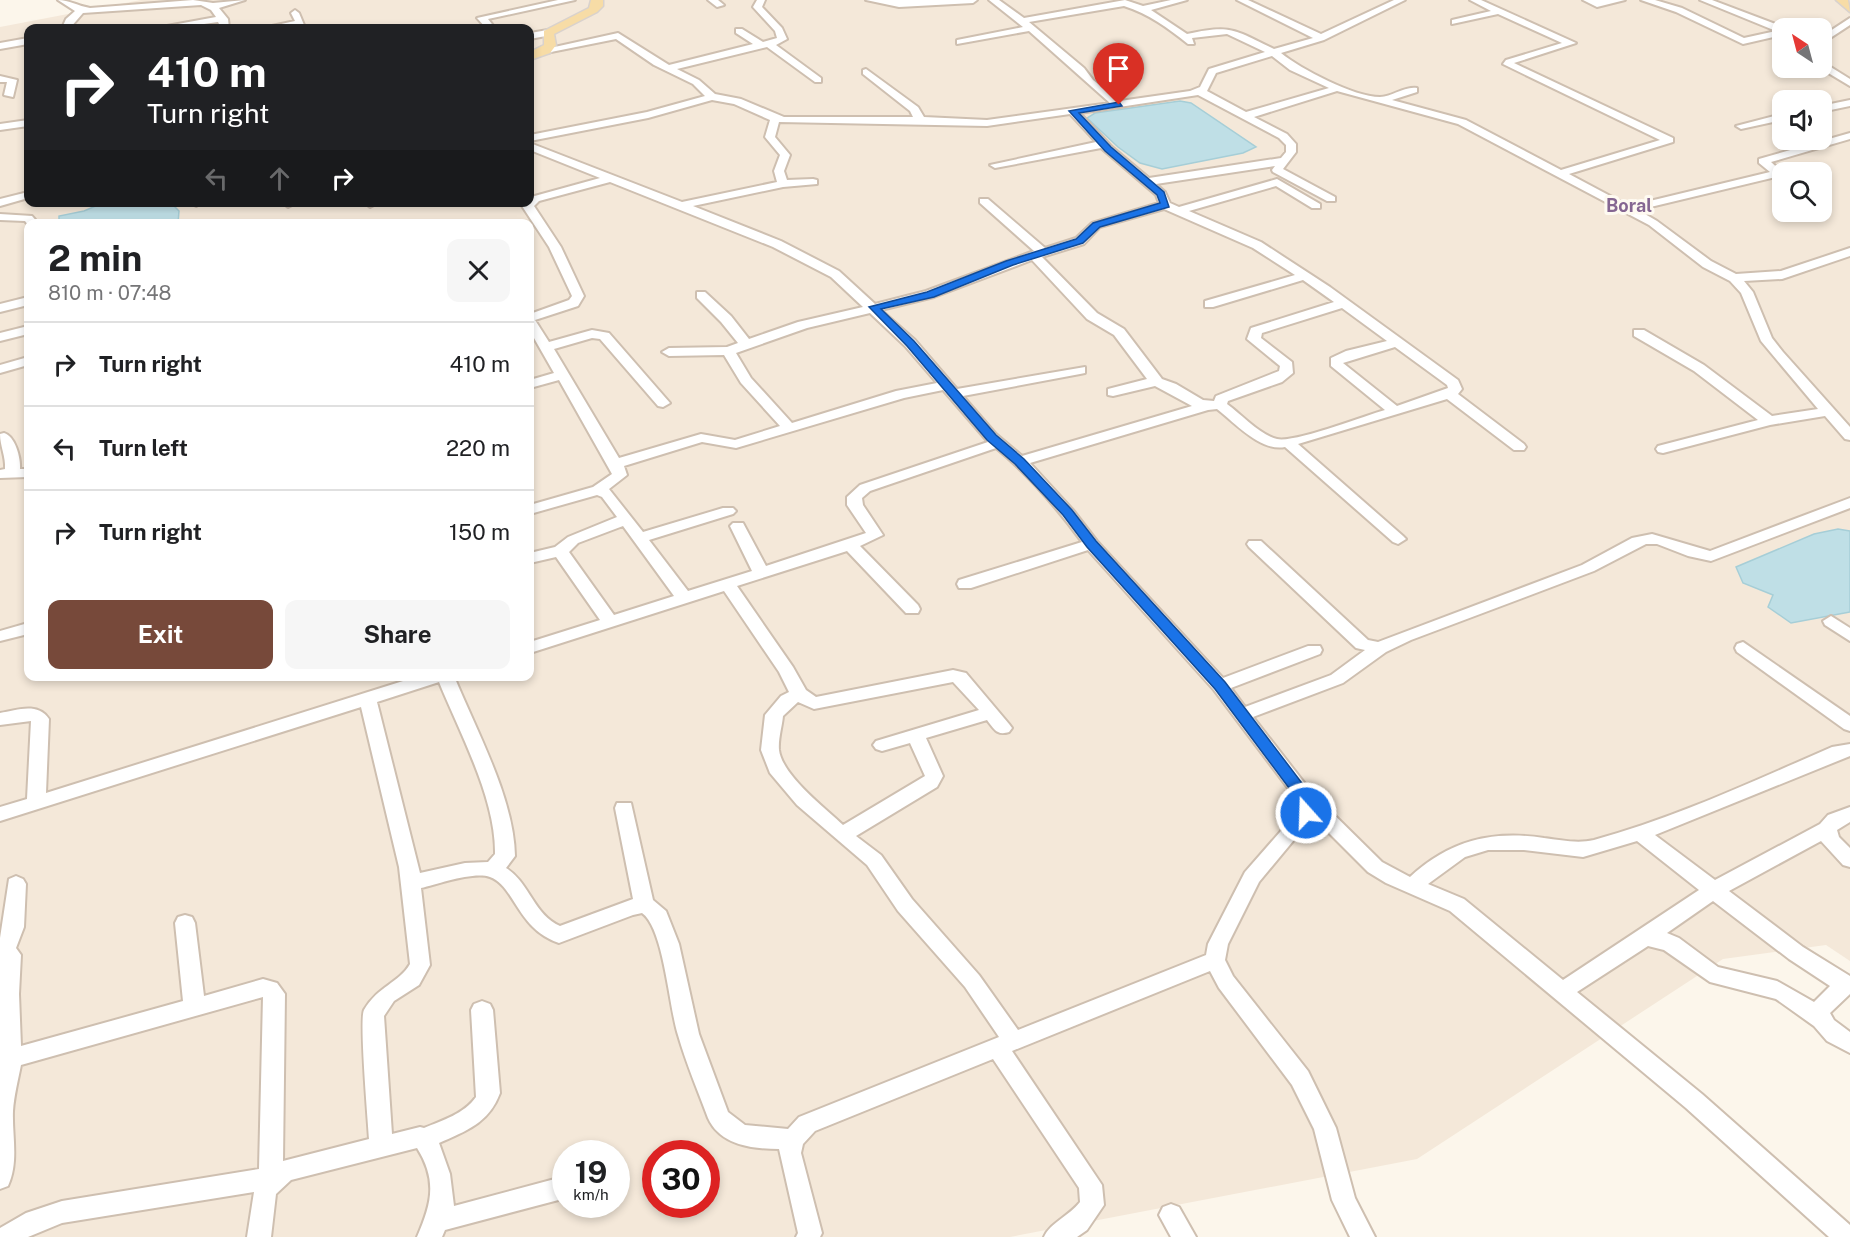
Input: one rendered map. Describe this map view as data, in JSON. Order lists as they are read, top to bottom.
{
  "districts": ["Boral"],
  "north": "top left",
  "page": {
    "turn": ["410 m", "Turn right"],
    "heading": ["2 min", "810 m · 07:48"],
    "list": [
      {
        "name": "Turn right",
        "value": "410 m"
      },
      {
        "name": "Turn left",
        "value": "220 m"
      },
      {
        "name": "Turn right",
        "value": "150 m"
      }
    ],
    "buttons": ["Exit", "Share"],
    "speed": "19 km/h",
    "limit": "30"
  }
}
